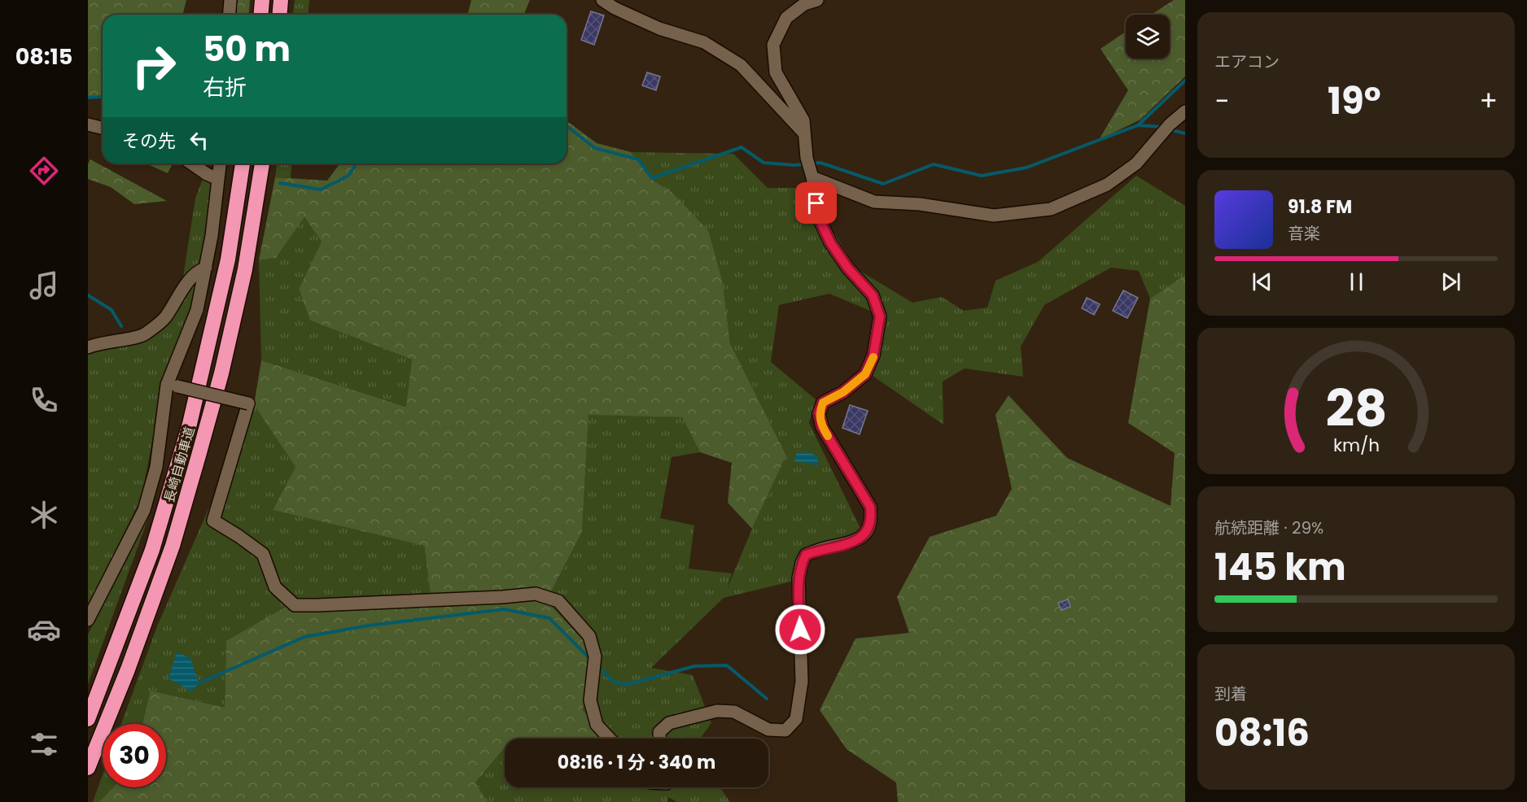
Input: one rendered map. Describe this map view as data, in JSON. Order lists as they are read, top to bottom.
{
  "streets": {
    "highway": ["長崎自動車道"]
  },
  "page": {
    "tabs": "08:15",
    "tile": [
      "エアコン",
      ["航続距離 · 29%", "145 km"],
      ["到着", "08:16"]
    ],
    "turn": ["50 m", "右折"],
    "heat": ["−", "19°", "+"],
    "then": "その先",
    "song": ["91.8 FM", "音楽"],
    "limit": "30",
    "trip": "08:16 · 1 分 · 340 m",
    "gauge": ["28", "km/h"]
  }
}
